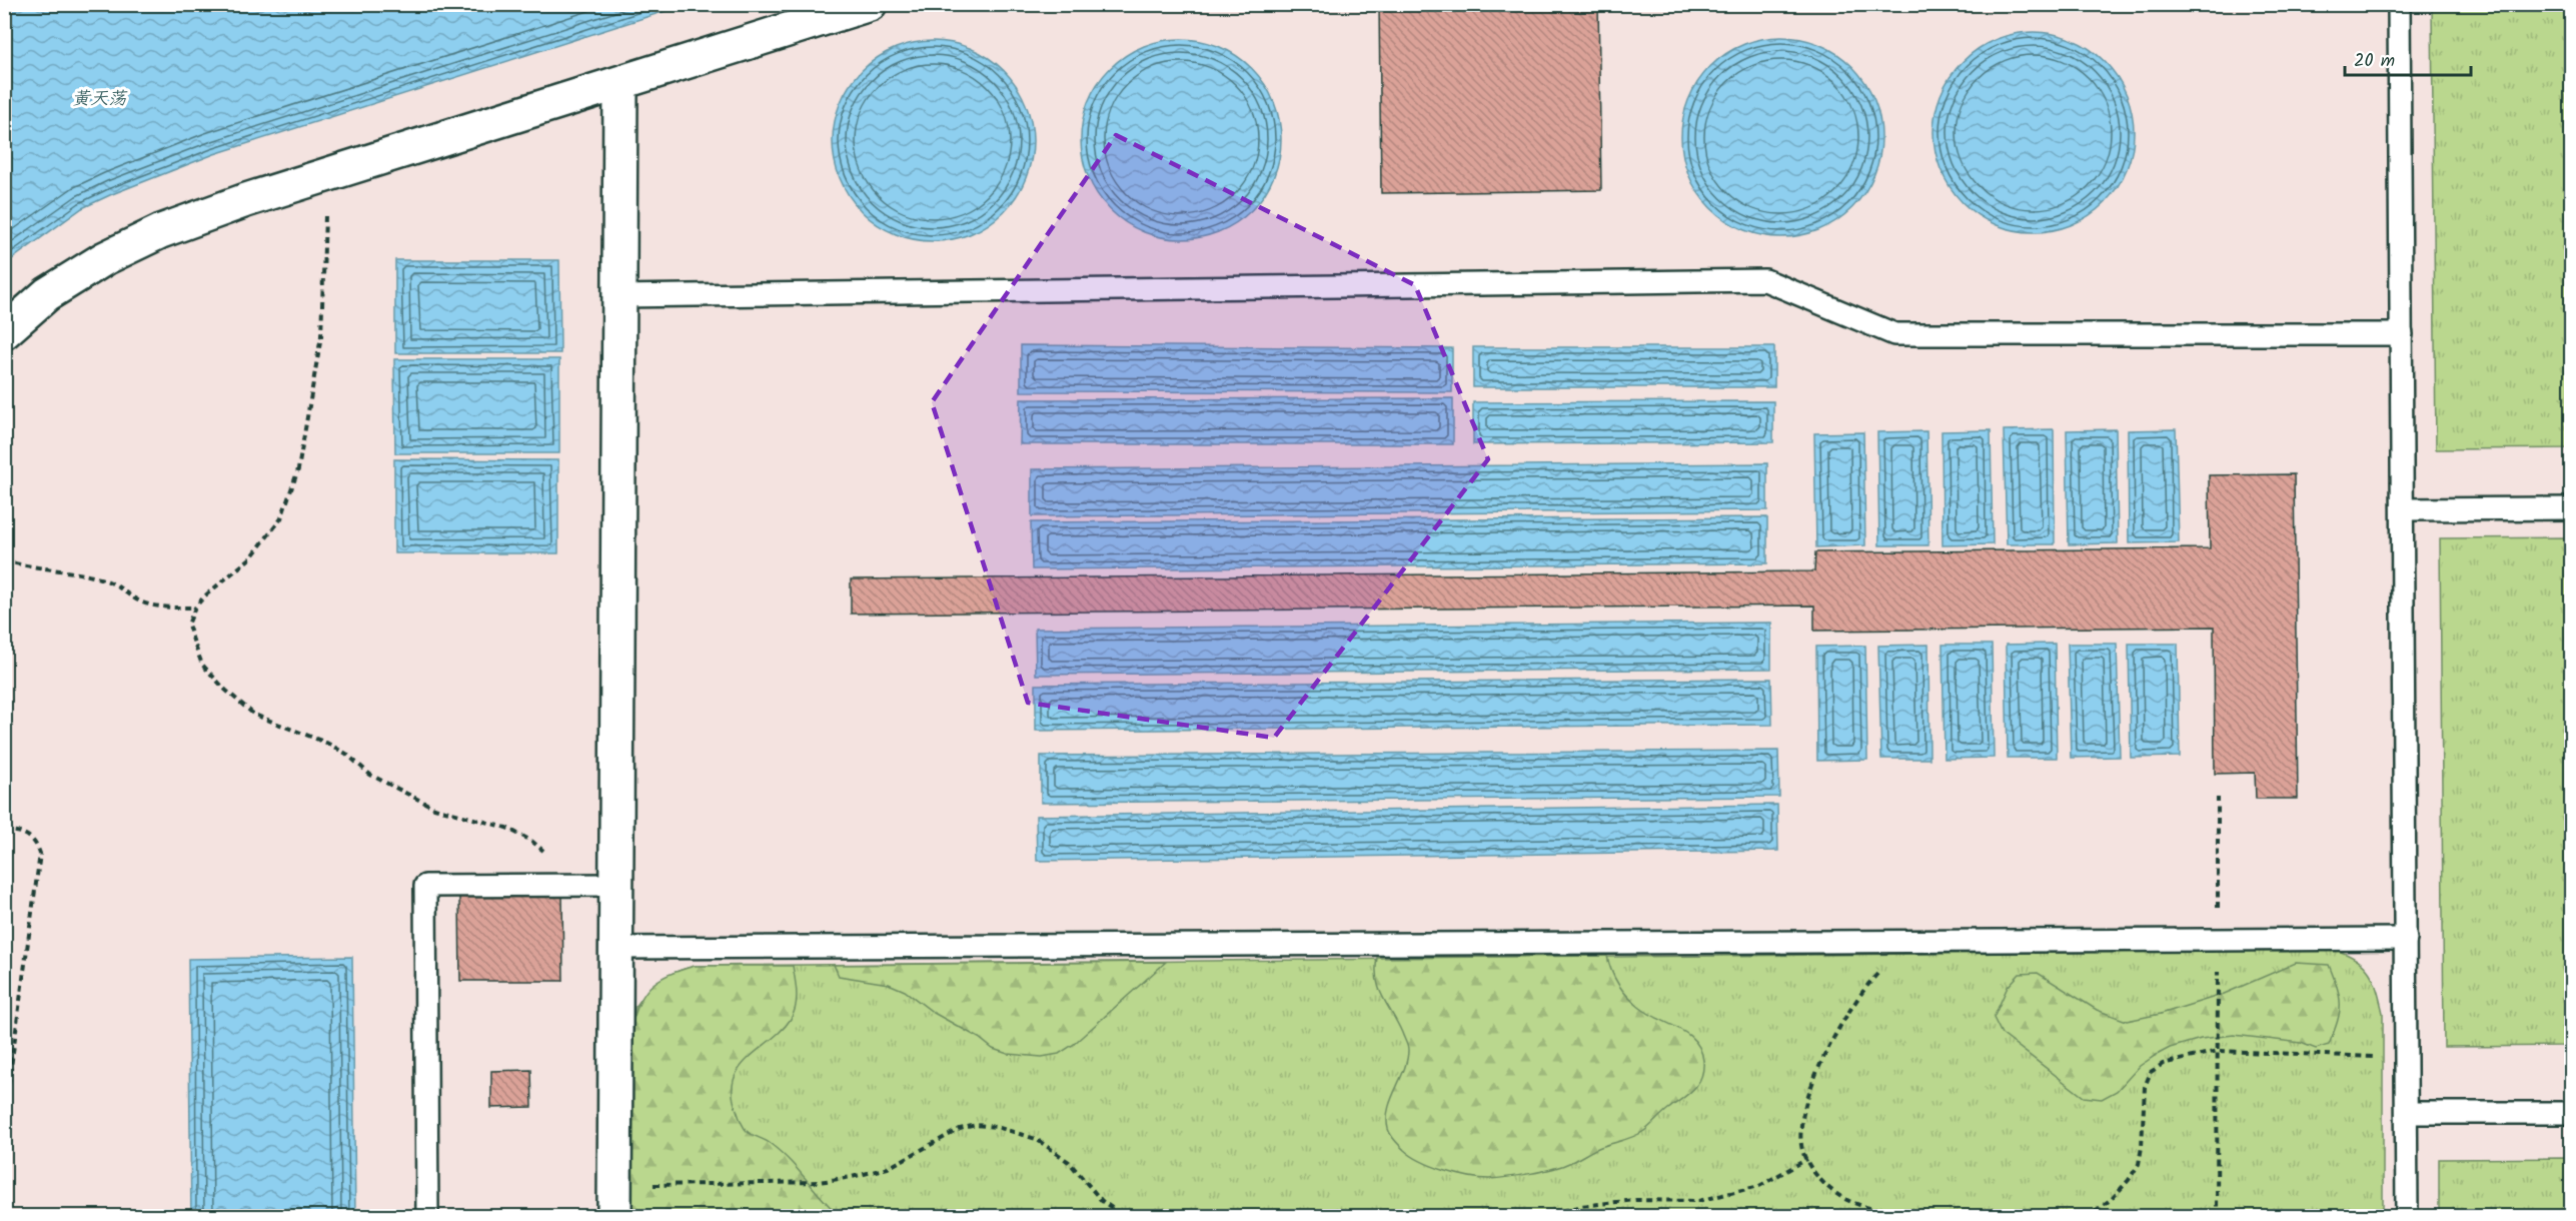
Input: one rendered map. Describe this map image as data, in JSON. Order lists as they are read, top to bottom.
{
  "water": ["黄天荡"],
  "scale_bar": "20 m"
}
